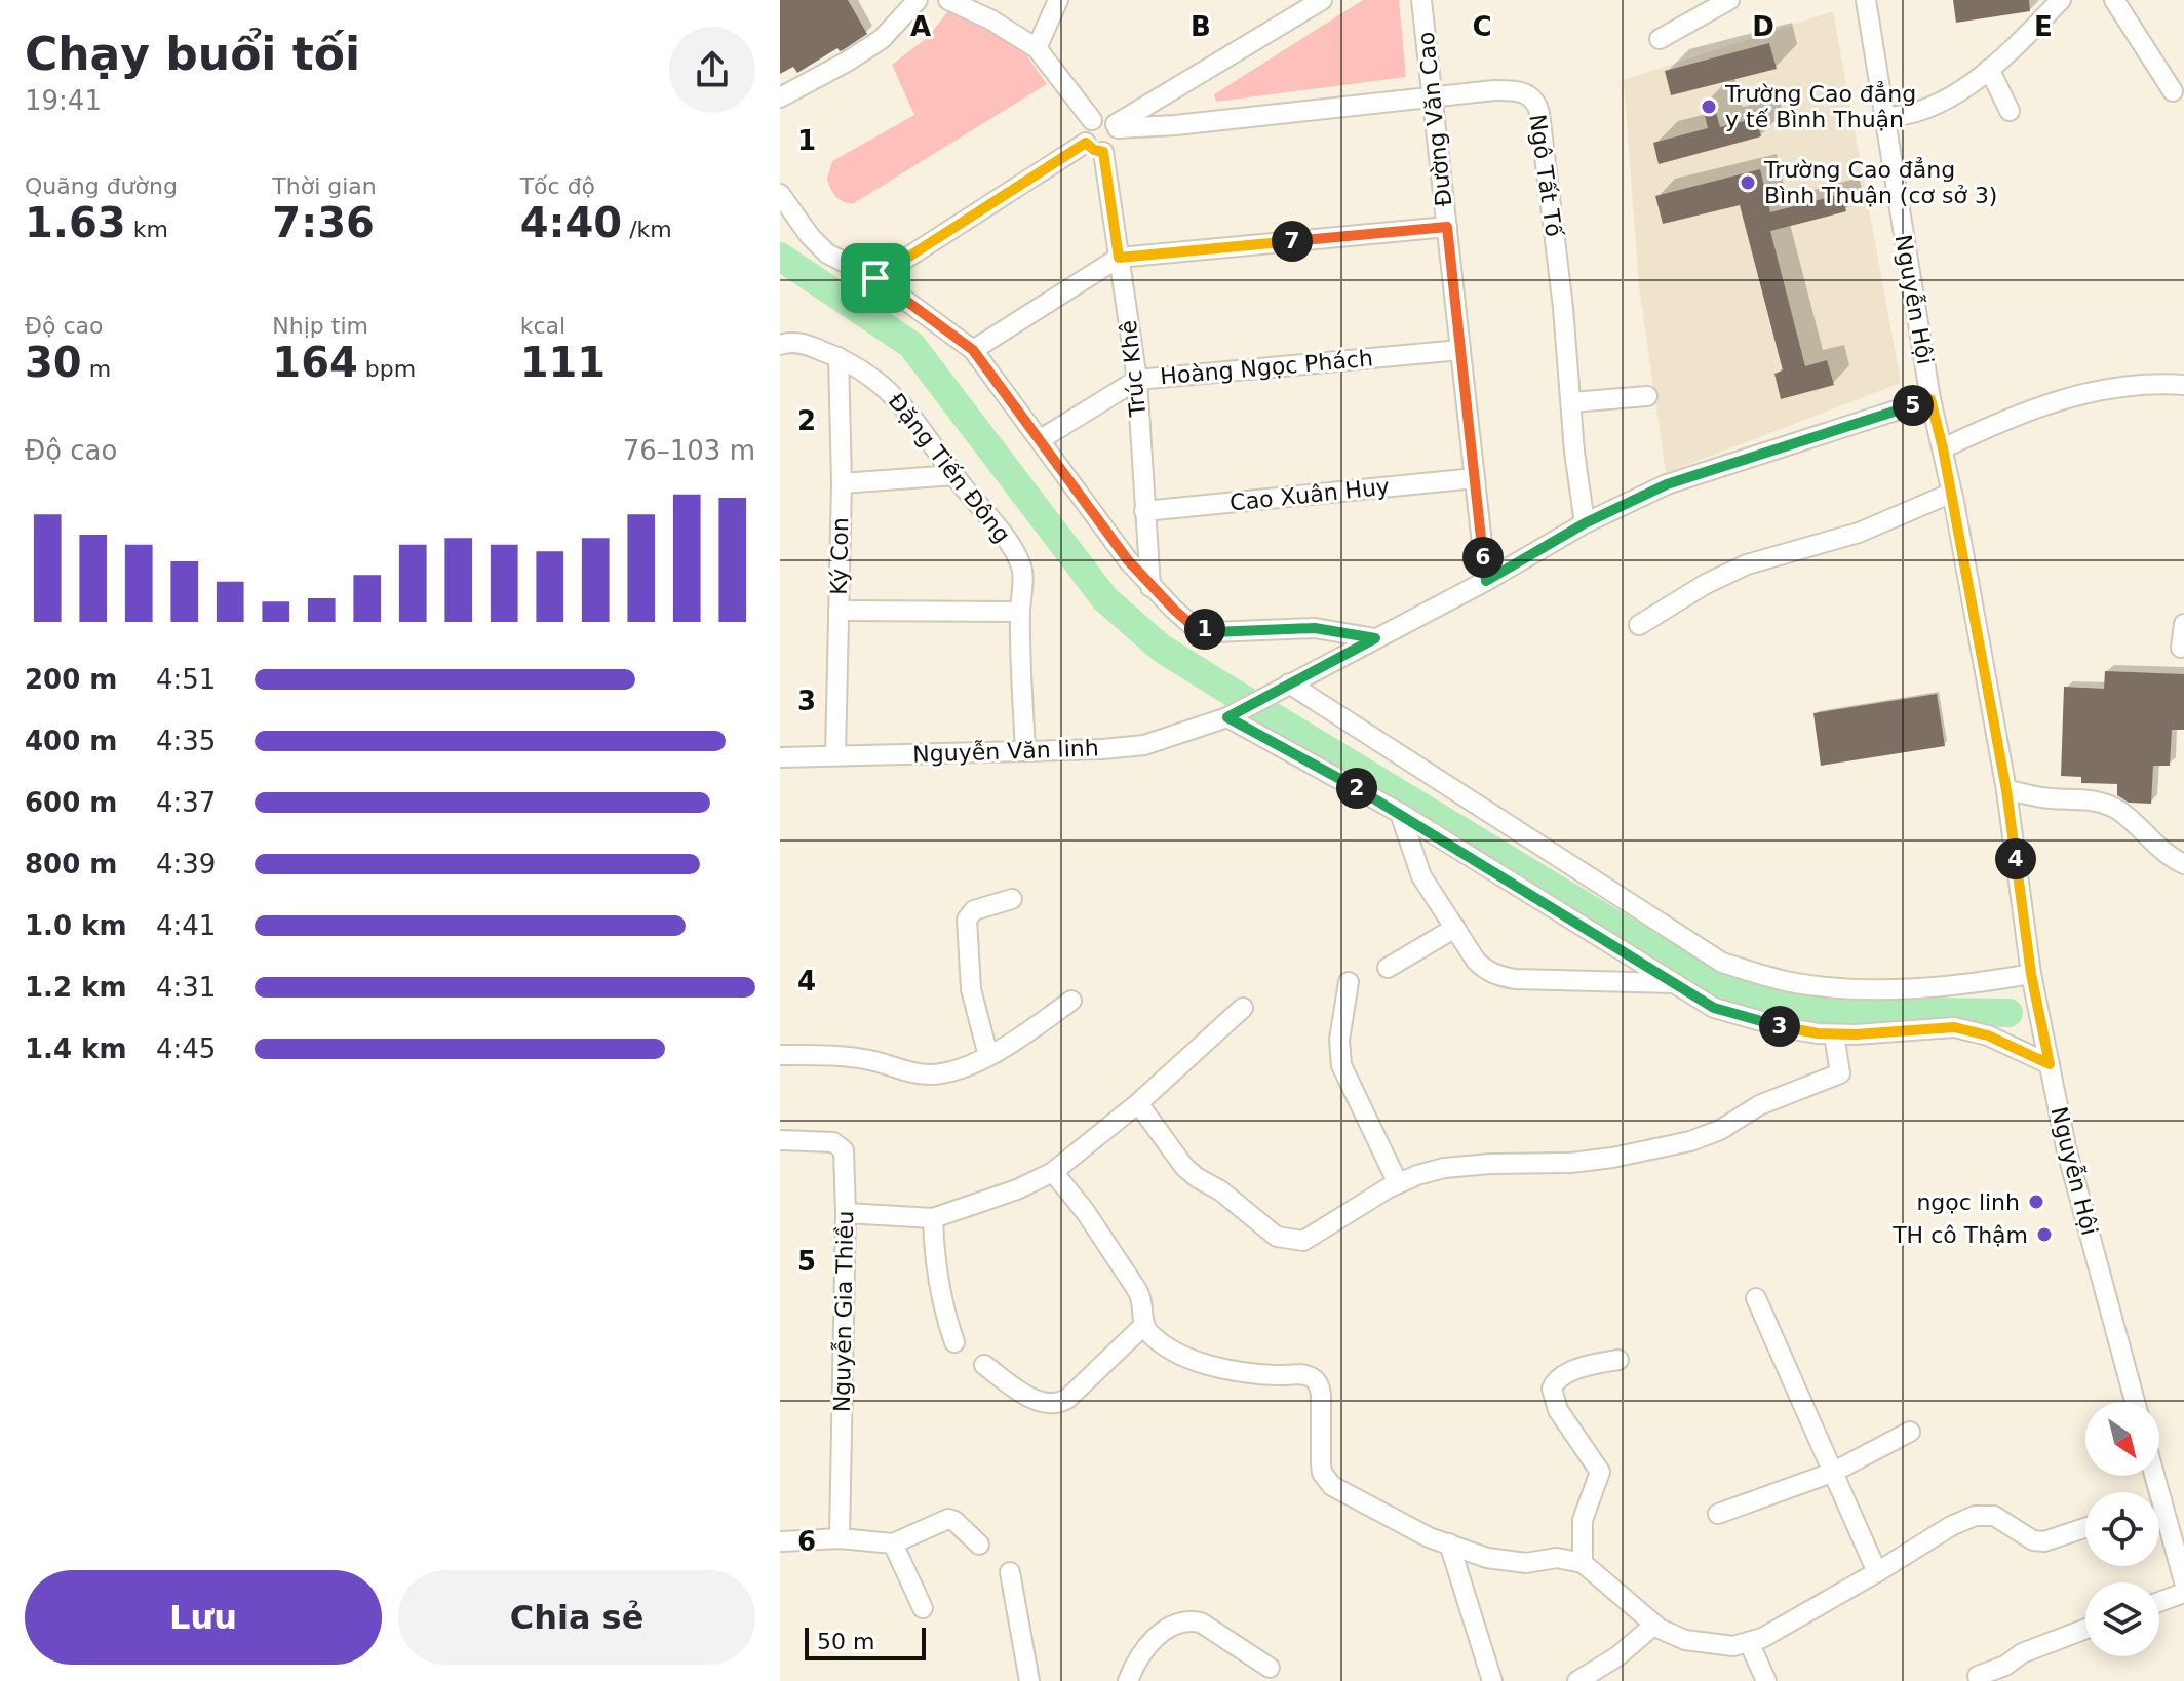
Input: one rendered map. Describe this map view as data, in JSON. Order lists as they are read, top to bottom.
{
  "streets": {
    "street": [
      "Đường Văn Cao",
      "Ngô Tất Tố",
      "Nguyễn Hội",
      "Hoàng Ngọc Phách",
      "Trúc Khê",
      "Đặng Tiến Đông",
      "Cao Xuân Huy",
      "Ký Con",
      "Nguyễn Văn linh",
      "Nguyễn Gia Thiều"
    ]
  },
  "crossings": [
    ["Đường Văn Cao", "Ngô Tất Tố"],
    ["Đường Văn Cao", "Hoàng Ngọc Phách"],
    ["Đường Văn Cao", "Cao Xuân Huy"],
    ["Ngô Tất Tố", "Trúc Khê"],
    ["Hoàng Ngọc Phách", "Trúc Khê"],
    ["Trúc Khê", "Cao Xuân Huy"],
    ["Đặng Tiến Đông", "Ký Con"],
    ["Đặng Tiến Đông", "Nguyễn Văn linh"],
    ["Ký Con", "Nguyễn Văn linh"]
  ],
  "places": [
    "Trường Cao đẳng y tế Bình Thuận",
    "Trường Cao đẳng Bình Thuận (cơ sở 3)",
    "ngọc linh",
    "TH cô Thậm"
  ],
  "scale_bar": "50 m",
  "north": "bottom right",
  "page": {
    "heading": ["Chạy buổi tối", "19:41"],
    "stats": [
      ["Quãng đường", "1.63 km"],
      ["Thời gian", "7:36"],
      ["Tốc độ", "4:40 /km"],
      ["Độ cao", "30 m"],
      ["Nhịp tim", "164 bpm"],
      ["kcal", "111"]
    ],
    "pins": [
      "7",
      "5",
      "6",
      "1",
      "2",
      "4",
      "3"
    ],
    "chart": ["Độ cao", "76–103 m"],
    "list": [
      {
        "name": "200 m",
        "note": "4:51"
      },
      {
        "name": "400 m",
        "note": "4:35"
      },
      {
        "name": "600 m",
        "note": "4:37"
      },
      {
        "name": "800 m",
        "note": "4:39"
      },
      {
        "name": "1.0 km",
        "note": "4:41"
      },
      {
        "name": "1.2 km",
        "note": "4:31"
      },
      {
        "name": "1.4 km",
        "note": "4:45"
      }
    ],
    "buttons": ["Lưu", "Chia sẻ"],
    "scale": "50 m"
  },
  "grid": {
    "columns": [
      "A",
      "B",
      "C",
      "D",
      "E"
    ],
    "rows": [
      "1",
      "2",
      "3",
      "4",
      "5",
      "6"
    ]
  }
}
